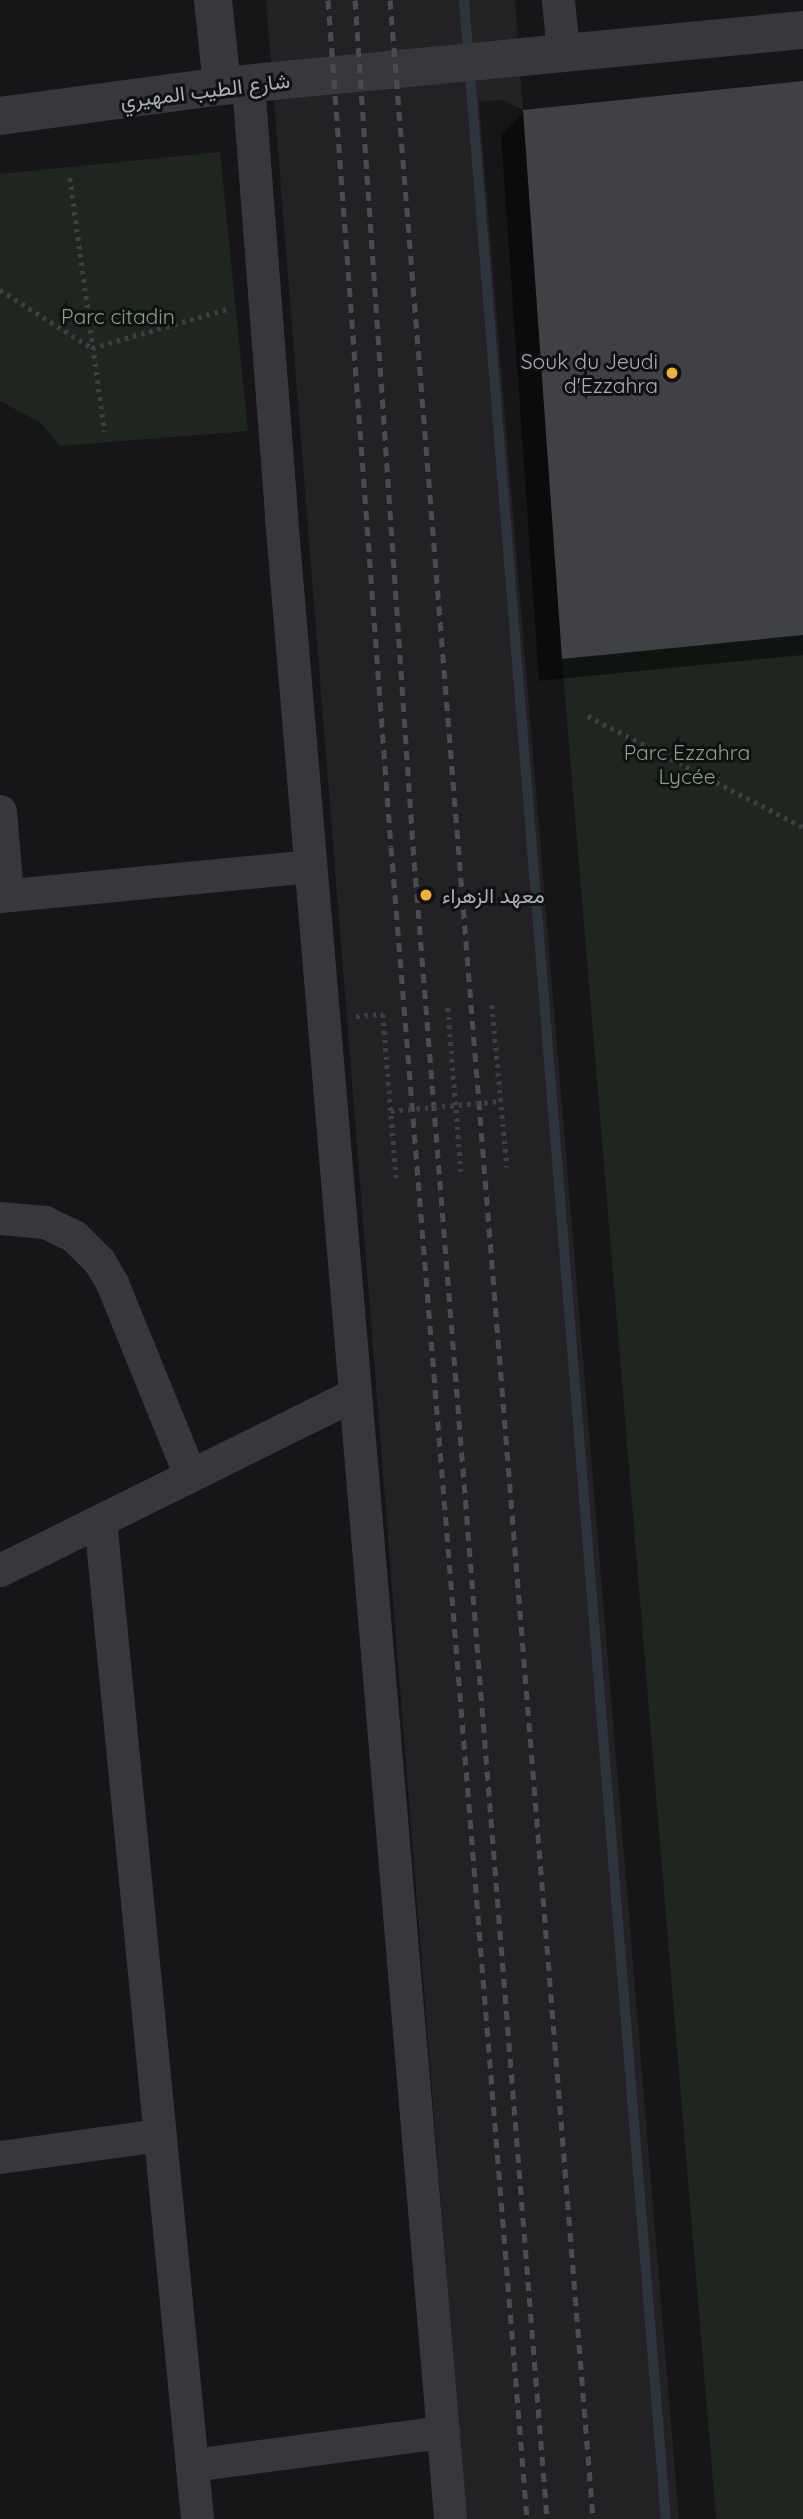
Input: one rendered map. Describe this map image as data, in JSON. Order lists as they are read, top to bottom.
{
  "streets": {
    "street": ["شارع الطيب المهيري"]
  },
  "parks": ["Parc citadin", "Parc Ezzahra Lycée"],
  "places": ["Souk du Jeudi d'Ezzahra", "معهد الزهراء"]
}
